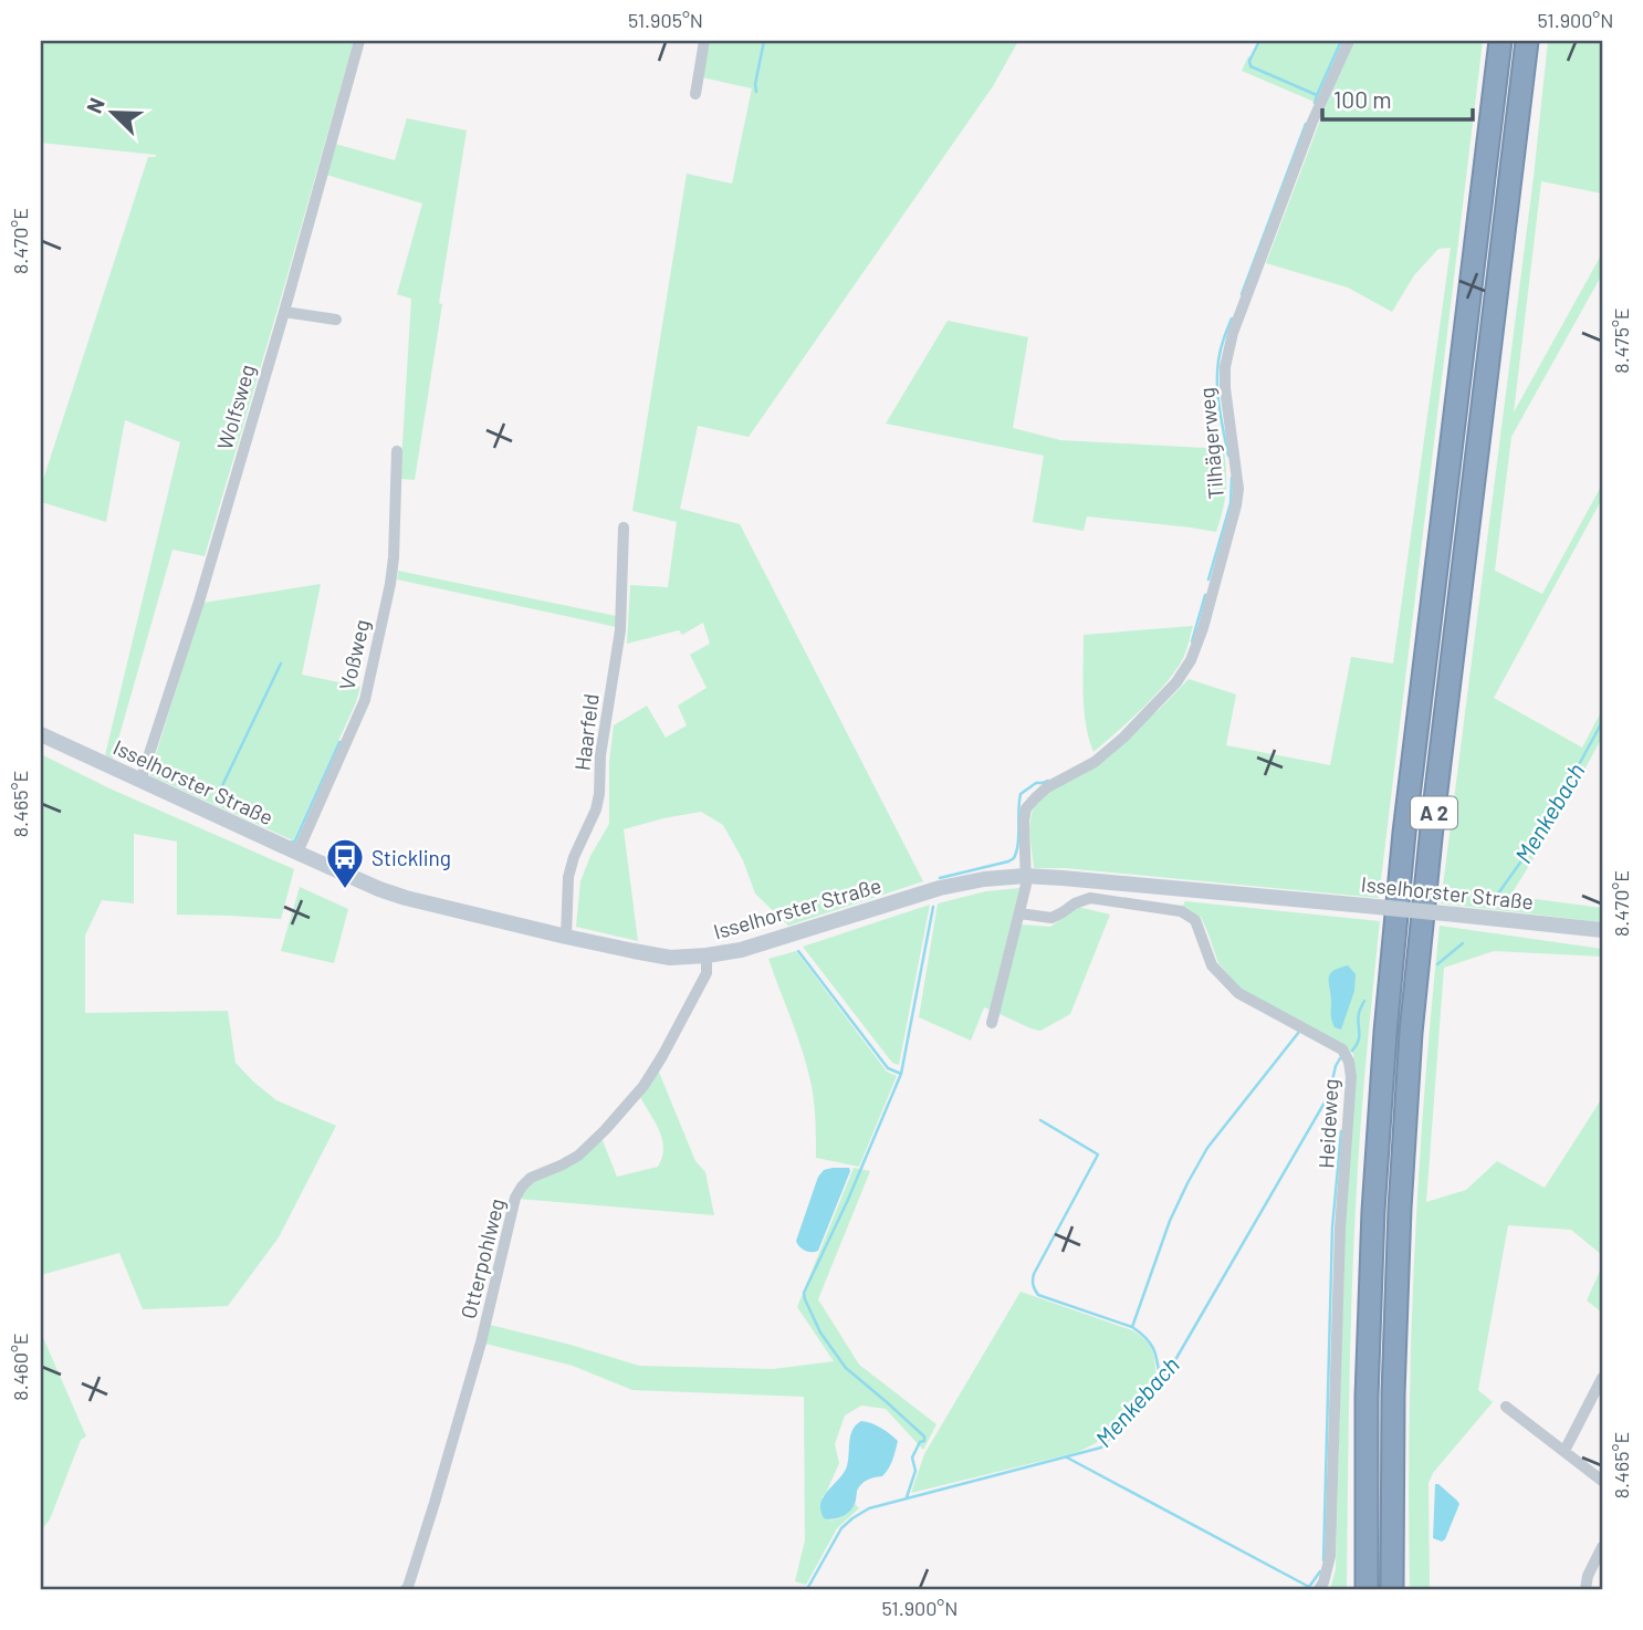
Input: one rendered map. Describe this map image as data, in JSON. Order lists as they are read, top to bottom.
{
  "streets": {
    "highway": ["A 2"],
    "street": [
      "Wolfsweg",
      "Tilhägerweg",
      "Voßweg",
      "Haarfeld",
      "Isselhorster Straße",
      "Heideweg",
      "Otterpohlweg"
    ]
  },
  "crossings": [
    ["Wolfsweg", "Isselhorster Straße"],
    ["Tilhägerweg", "Isselhorster Straße"],
    ["Voßweg", "Isselhorster Straße"],
    ["Haarfeld", "Isselhorster Straße"],
    ["Isselhorster Straße", "Otterpohlweg"]
  ],
  "water": ["Menkebach"],
  "places": {
    "bus stop": ["Stickling"]
  },
  "scale_bar": "100 m",
  "north": "top left",
  "coordinates": [
    "51.905°N",
    "51.900°N",
    "8.470°E",
    "8.475°E",
    "8.465°E",
    "8.460°E"
  ]
}
